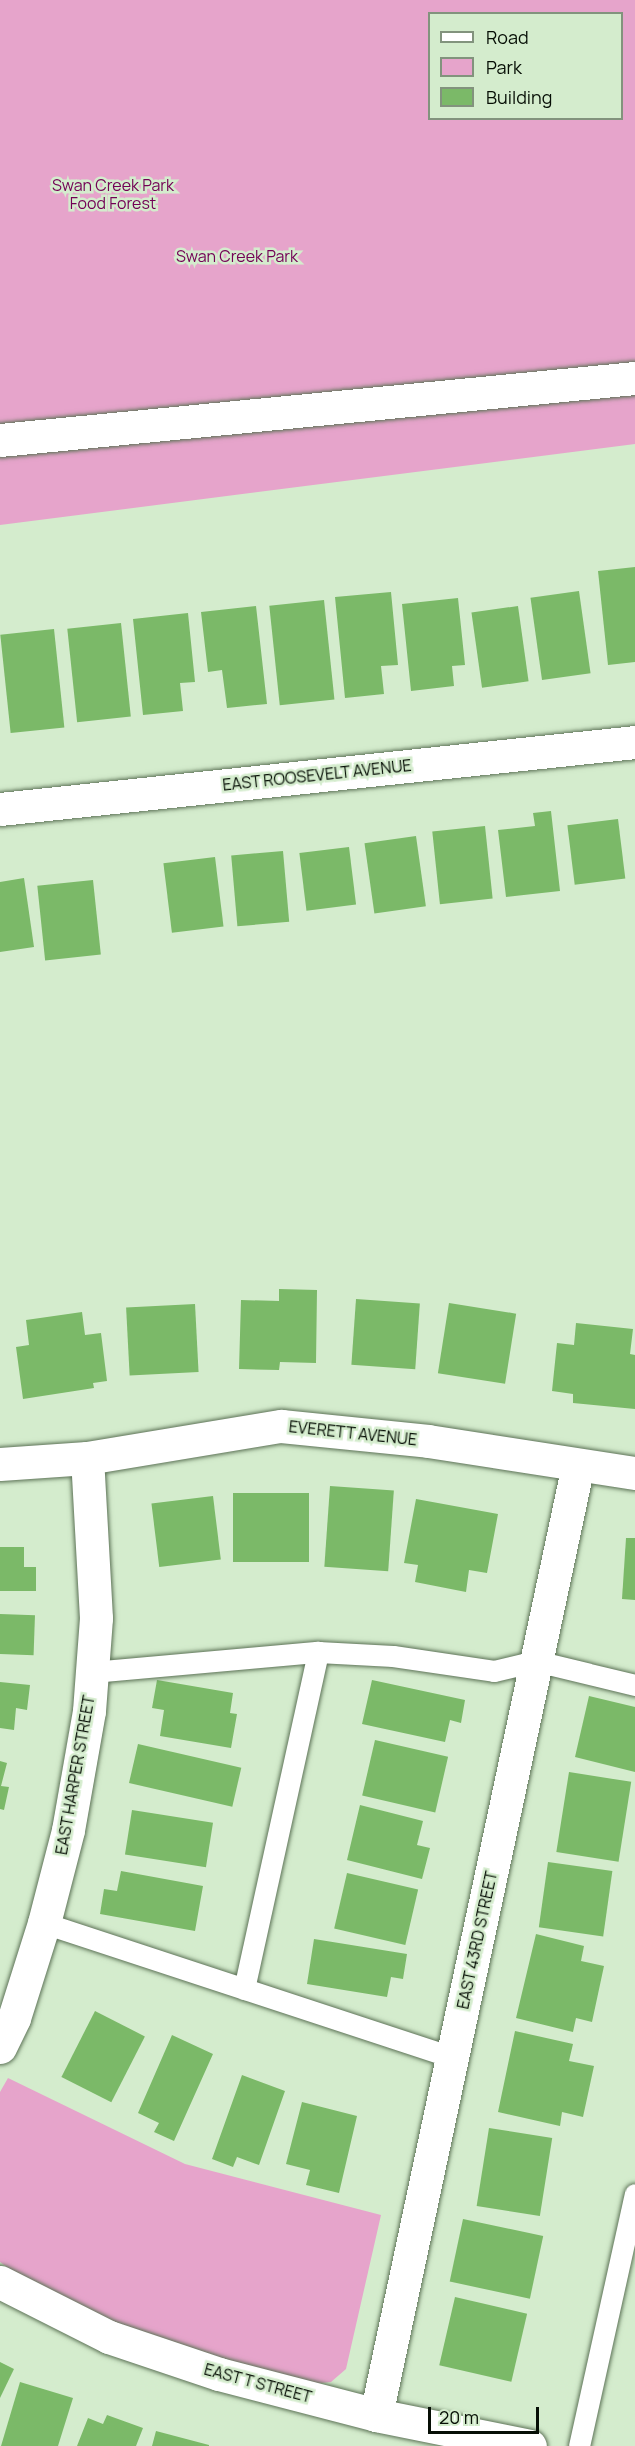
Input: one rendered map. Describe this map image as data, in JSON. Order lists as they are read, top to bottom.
{
  "streets": {
    "street": [
      "EAST ROOSEVELT AVENUE",
      "EVERETT AVENUE",
      "EAST HARPER STREET",
      "EAST 43RD STREET",
      "EAST T STREET"
    ]
  },
  "crossings": [
    ["EVERETT AVENUE", "EAST HARPER STREET"],
    ["EVERETT AVENUE", "EAST 43RD STREET"],
    ["EAST 43RD STREET", "EAST T STREET"]
  ],
  "parks": ["Swan Creek Park Food Forest", "Swan Creek Park"],
  "legend": ["Road", "Park", "Building"],
  "scale_bar": "20 m"
}
